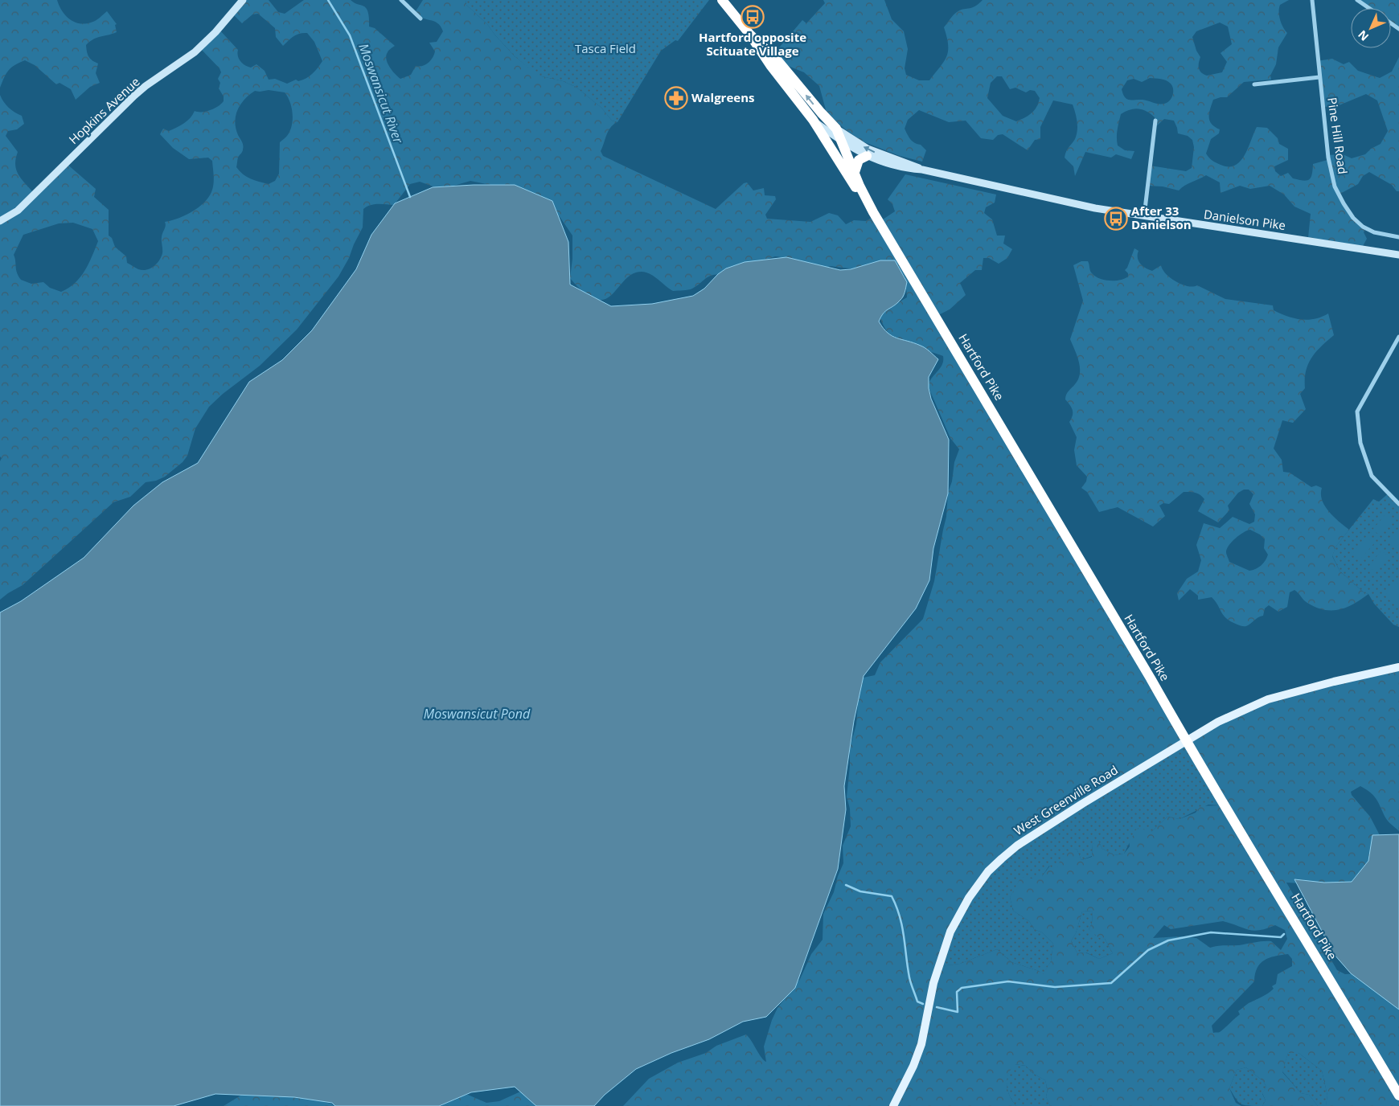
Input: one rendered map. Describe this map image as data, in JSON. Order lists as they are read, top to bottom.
{
  "streets": {
    "highway": ["Hartford Pike"],
    "main road": ["Hopkins Avenue", "Danielson Pike", "West Greenville Road"],
    "street": ["Pine Hill Road"]
  },
  "crossings": [
    ["Danielson Pike", "Hartford Pike"],
    ["Hartford Pike", "West Greenville Road"]
  ],
  "water": ["Moswansicut River", "Moswansicut Pond"],
  "parks": ["Tasca Field"],
  "places": {
    "bus stop": ["Hartford opposite Scituate Village", "After 33 Danielson"],
    "pharmacy": ["Walgreens"]
  },
  "north": "bottom left"
}
